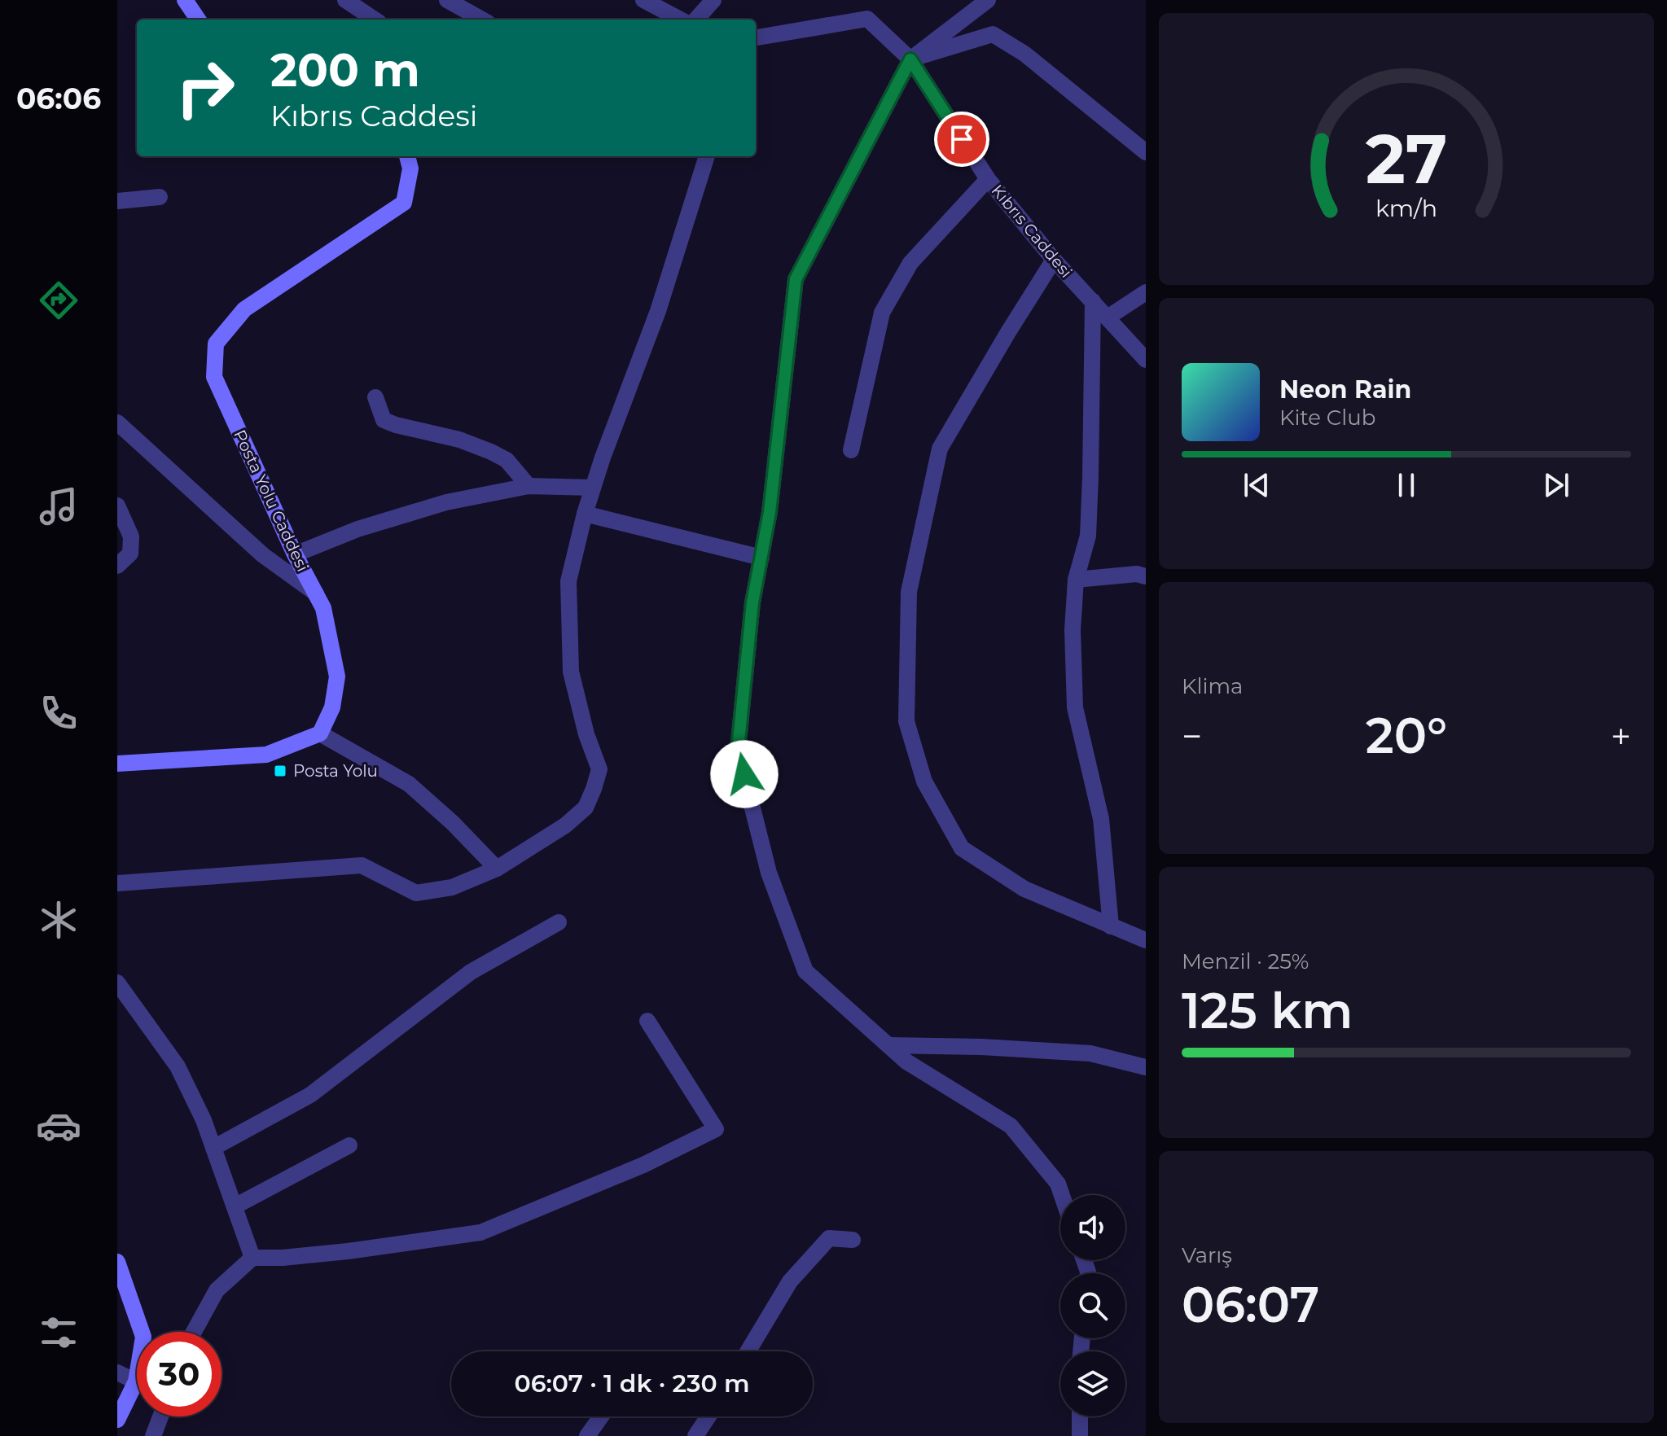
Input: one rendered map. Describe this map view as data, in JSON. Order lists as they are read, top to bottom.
{
  "streets": {
    "street": ["Kıbrıs Caddesi", "Posta Yolu Caddesi"]
  },
  "places": {
    "transit": ["Posta Yolu"]
  },
  "page": {
    "tabs": "06:06",
    "turn": ["200 m", "Kıbrıs Caddesi"],
    "song": ["Neon Rain", "Kite Club"],
    "tile": [
      "Klima",
      ["Menzil · 25%", "125 km"],
      ["Varış", "06:07"]
    ],
    "heat": ["−", "20°", "+"],
    "limit": "30",
    "trip": "06:07 · 1 dk · 230 m",
    "gauge": ["27", "km/h"]
  }
}
